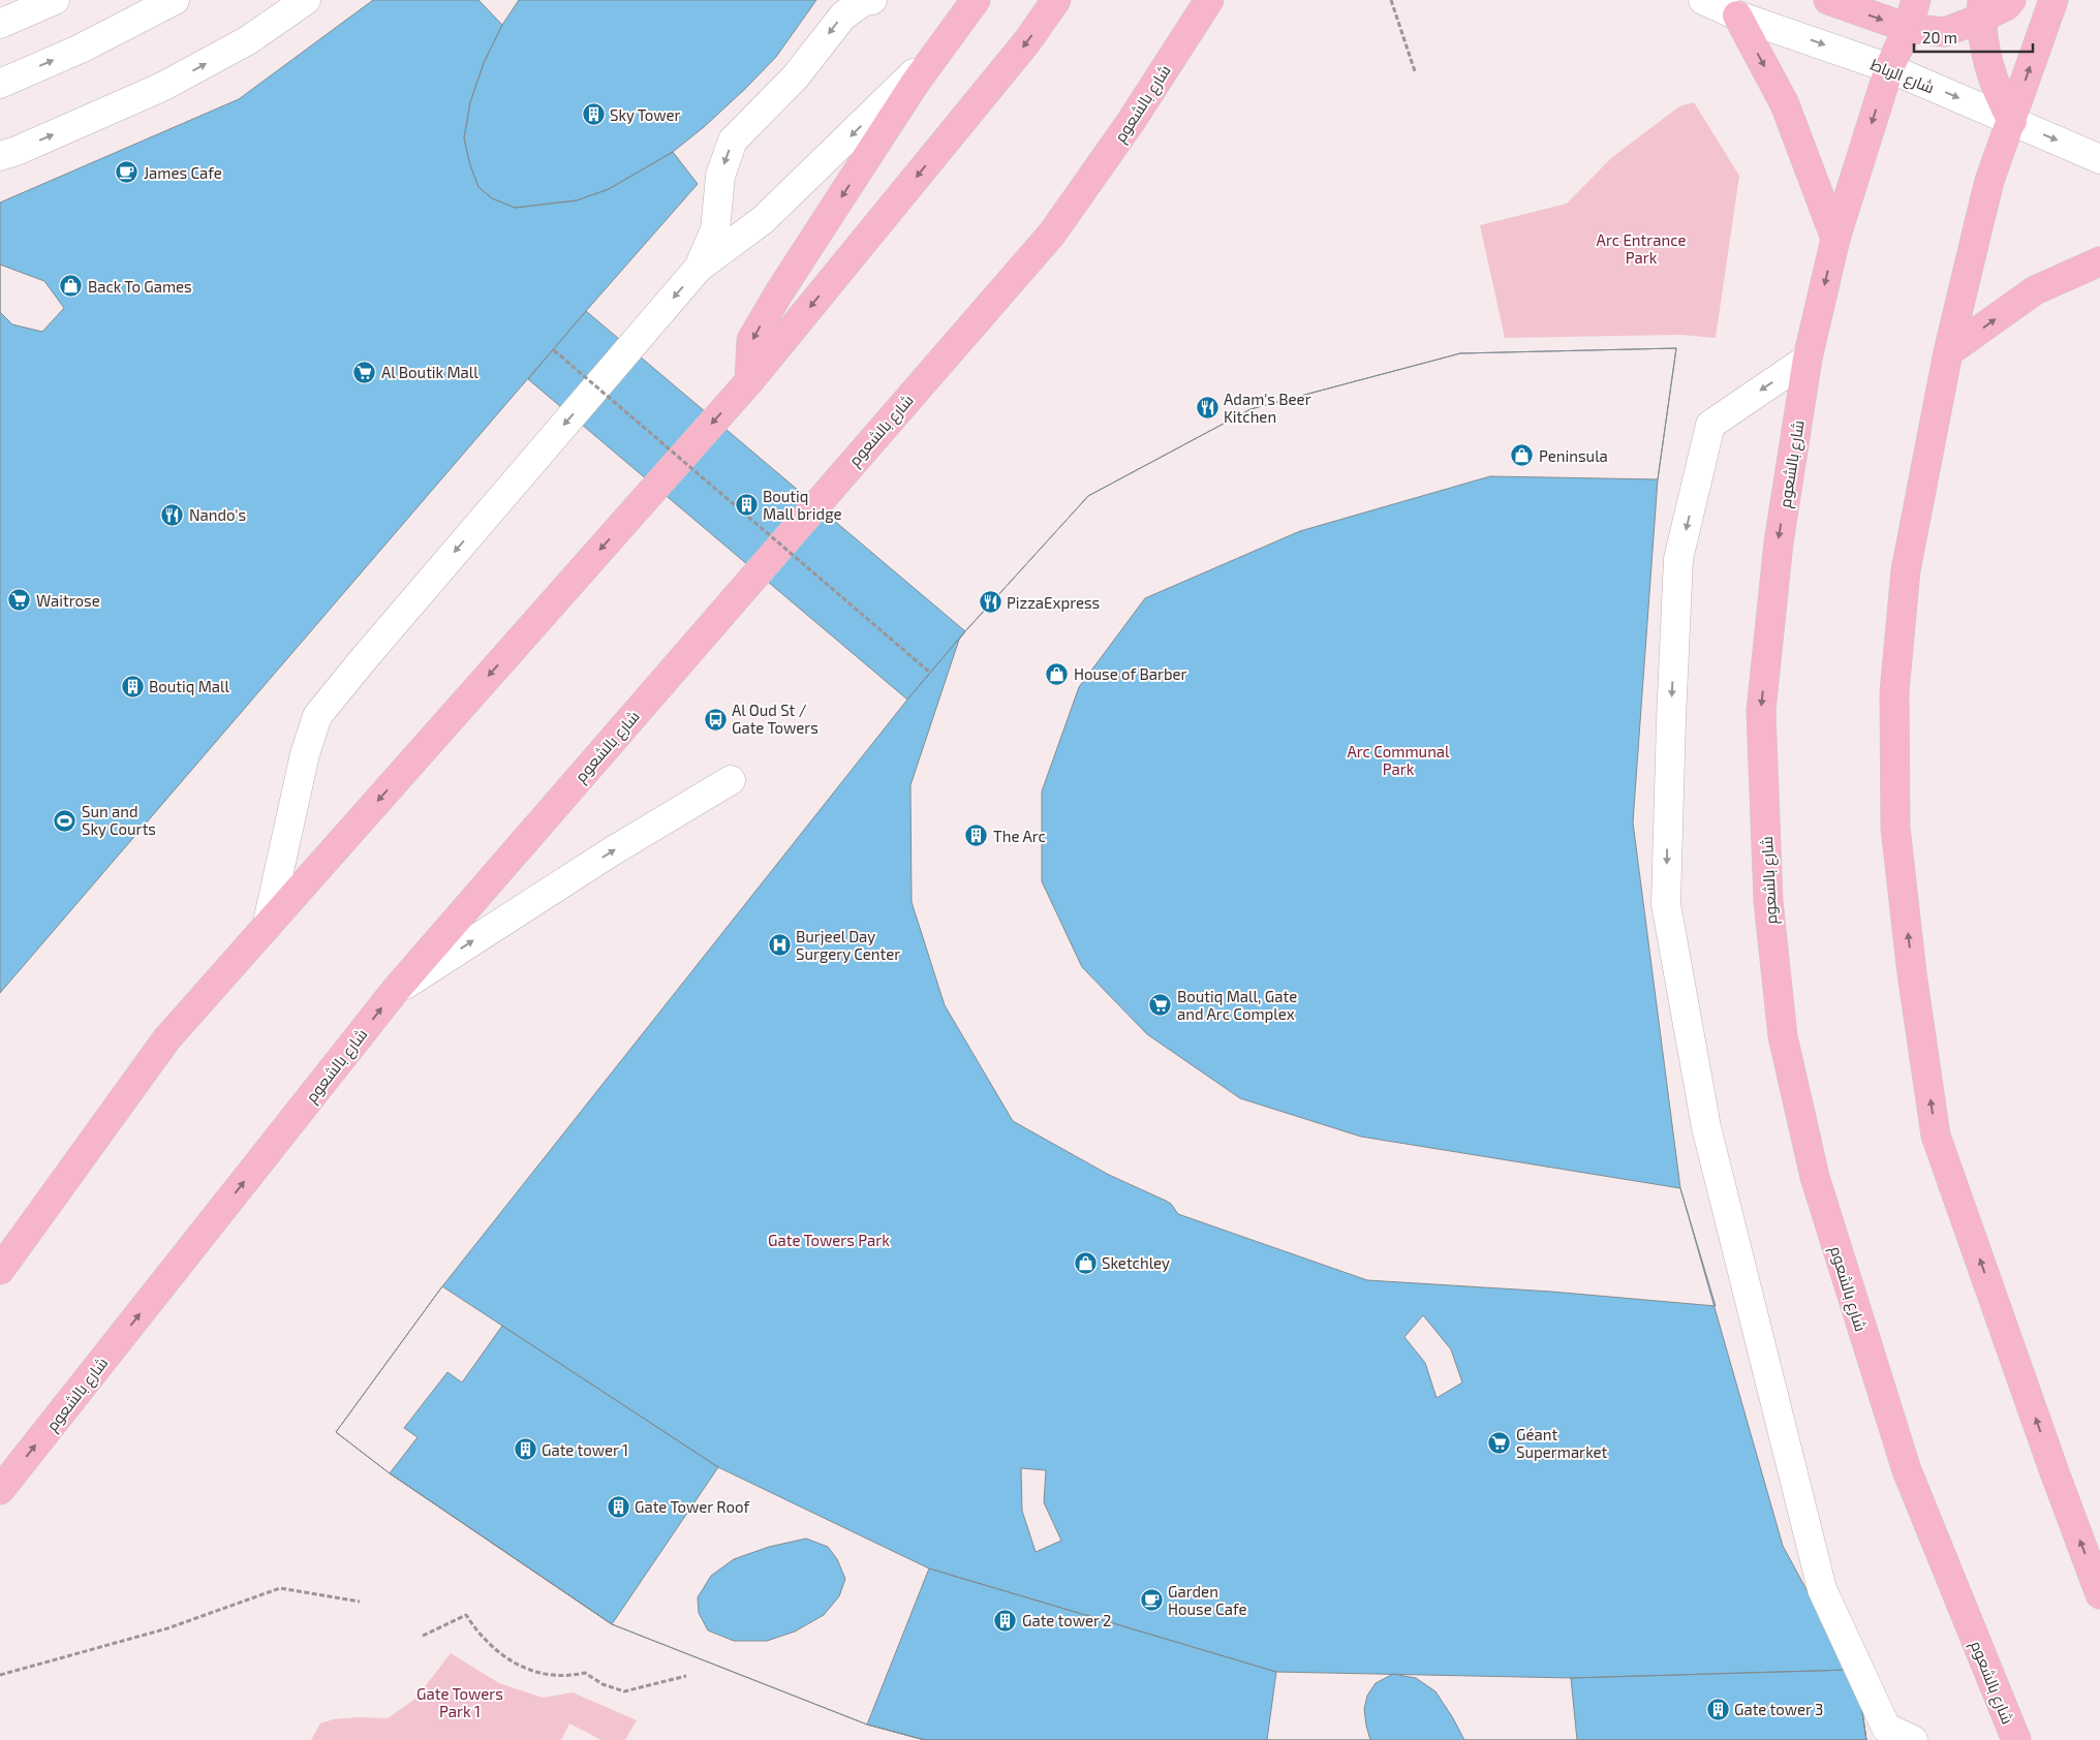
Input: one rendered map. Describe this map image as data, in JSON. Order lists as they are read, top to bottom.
{
  "streets": {
    "main road": ["شارع بالشعوم"],
    "street": ["شارع الرباط"]
  },
  "crossings": [
    ["شارع الرباط", "شارع بالشعوم"]
  ],
  "one_way": ["شارع الرباط"],
  "parks": [
    "Arc Entrance Park",
    "Arc Communal Park",
    "Gate Towers Park",
    "Gate Towers Park 1"
  ],
  "places": {
    "building": [
      "Sky Tower",
      "Boutiq Mall bridge",
      "Boutiq Mall",
      "The Arc",
      "Gate tower 1",
      "Gate Tower Roof",
      "Gate tower 2",
      "Gate tower 3"
    ],
    "cafe": ["James Cafe", "Garden House Cafe"],
    "shop": [
      "Back To Games",
      "Peninsula",
      "House of Barber",
      "Sketchley"
    ],
    "supermarket": [
      "Al Boutik Mall",
      "Waitrose",
      "Boutiq Mall, Gate and Arc Complex",
      "Géant Supermarket"
    ],
    "restaurant": ["Adam's Beer Kitchen", "Nando's", "PizzaExpress"],
    "bus stop": ["Al Oud St / Gate Towers"],
    "sports": ["Sun and Sky Courts"],
    "hospital": ["Burjeel Day Surgery Center"]
  },
  "scale_bar": "20 m"
}
